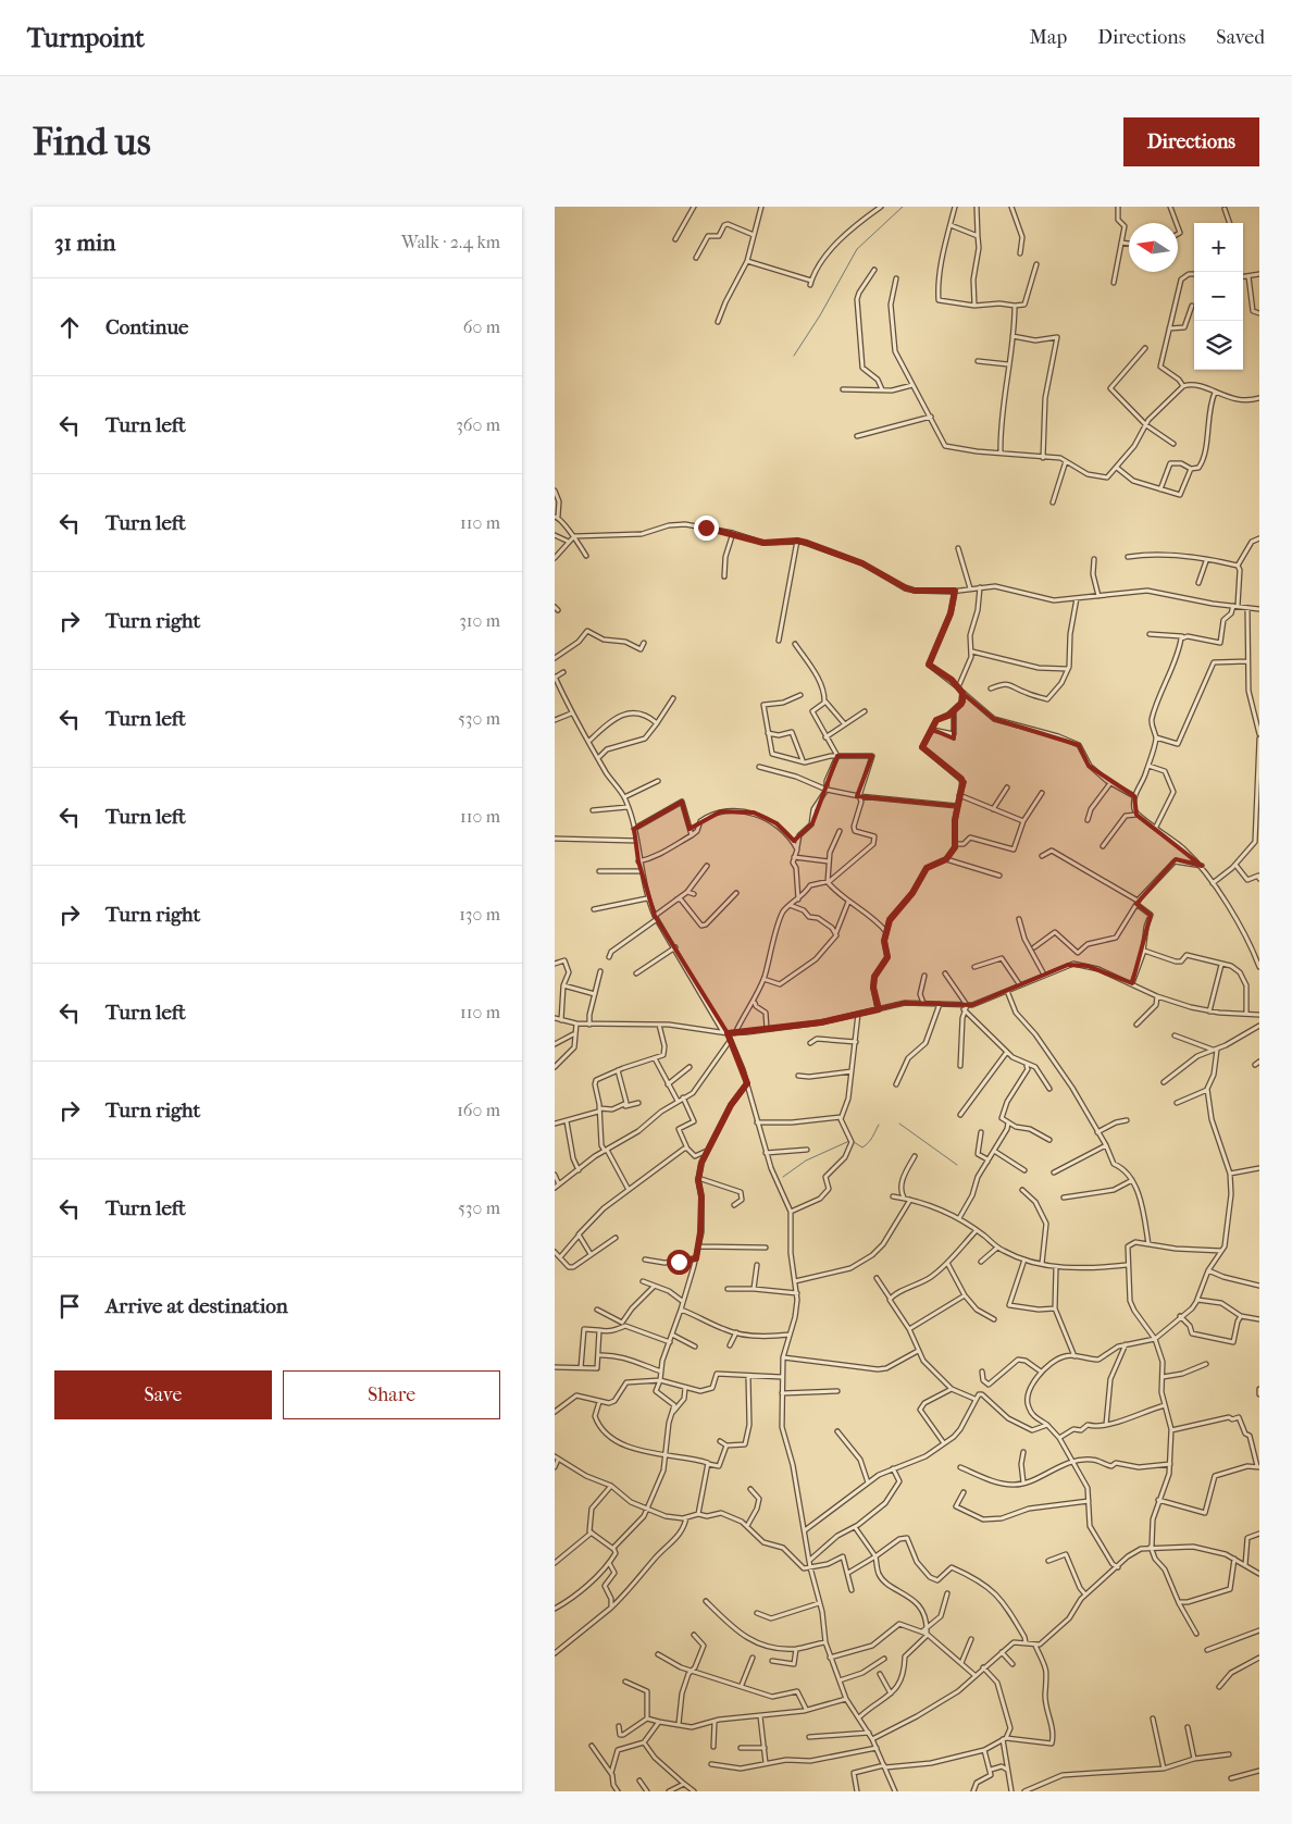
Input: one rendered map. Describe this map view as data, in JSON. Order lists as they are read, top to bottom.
{
  "north": "left",
  "page": {
    "header": "Turnpoint",
    "nav": ["Map", "Directions", "Saved"],
    "buttons": [
      "Directions",
      ["Save", "Share"]
    ],
    "title": "Find us",
    "heading": ["31 min", "Walk · 2.4 km"],
    "map_buttons": ["+", "−"],
    "list": [
      ["Continue", "60 m"],
      ["Turn left", "360 m"],
      ["Turn left", "110 m"],
      ["Turn right", "310 m"],
      ["Turn left", "530 m"],
      ["Turn left", "110 m"],
      ["Turn right", "130 m"],
      ["Turn left", "110 m"],
      ["Turn right", "160 m"],
      ["Turn left", "530 m"],
      "Arrive at destination"
    ]
  }
}
